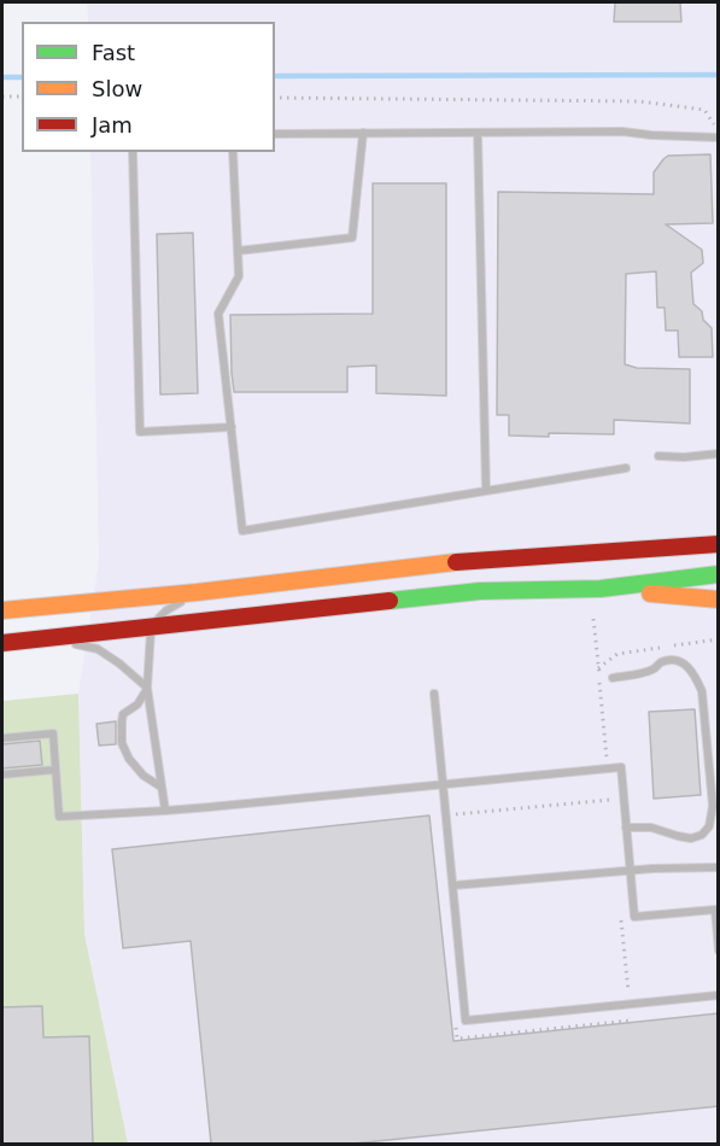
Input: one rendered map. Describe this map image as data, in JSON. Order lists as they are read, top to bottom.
{
  "legend": ["Fast", "Slow", "Jam"]
}
